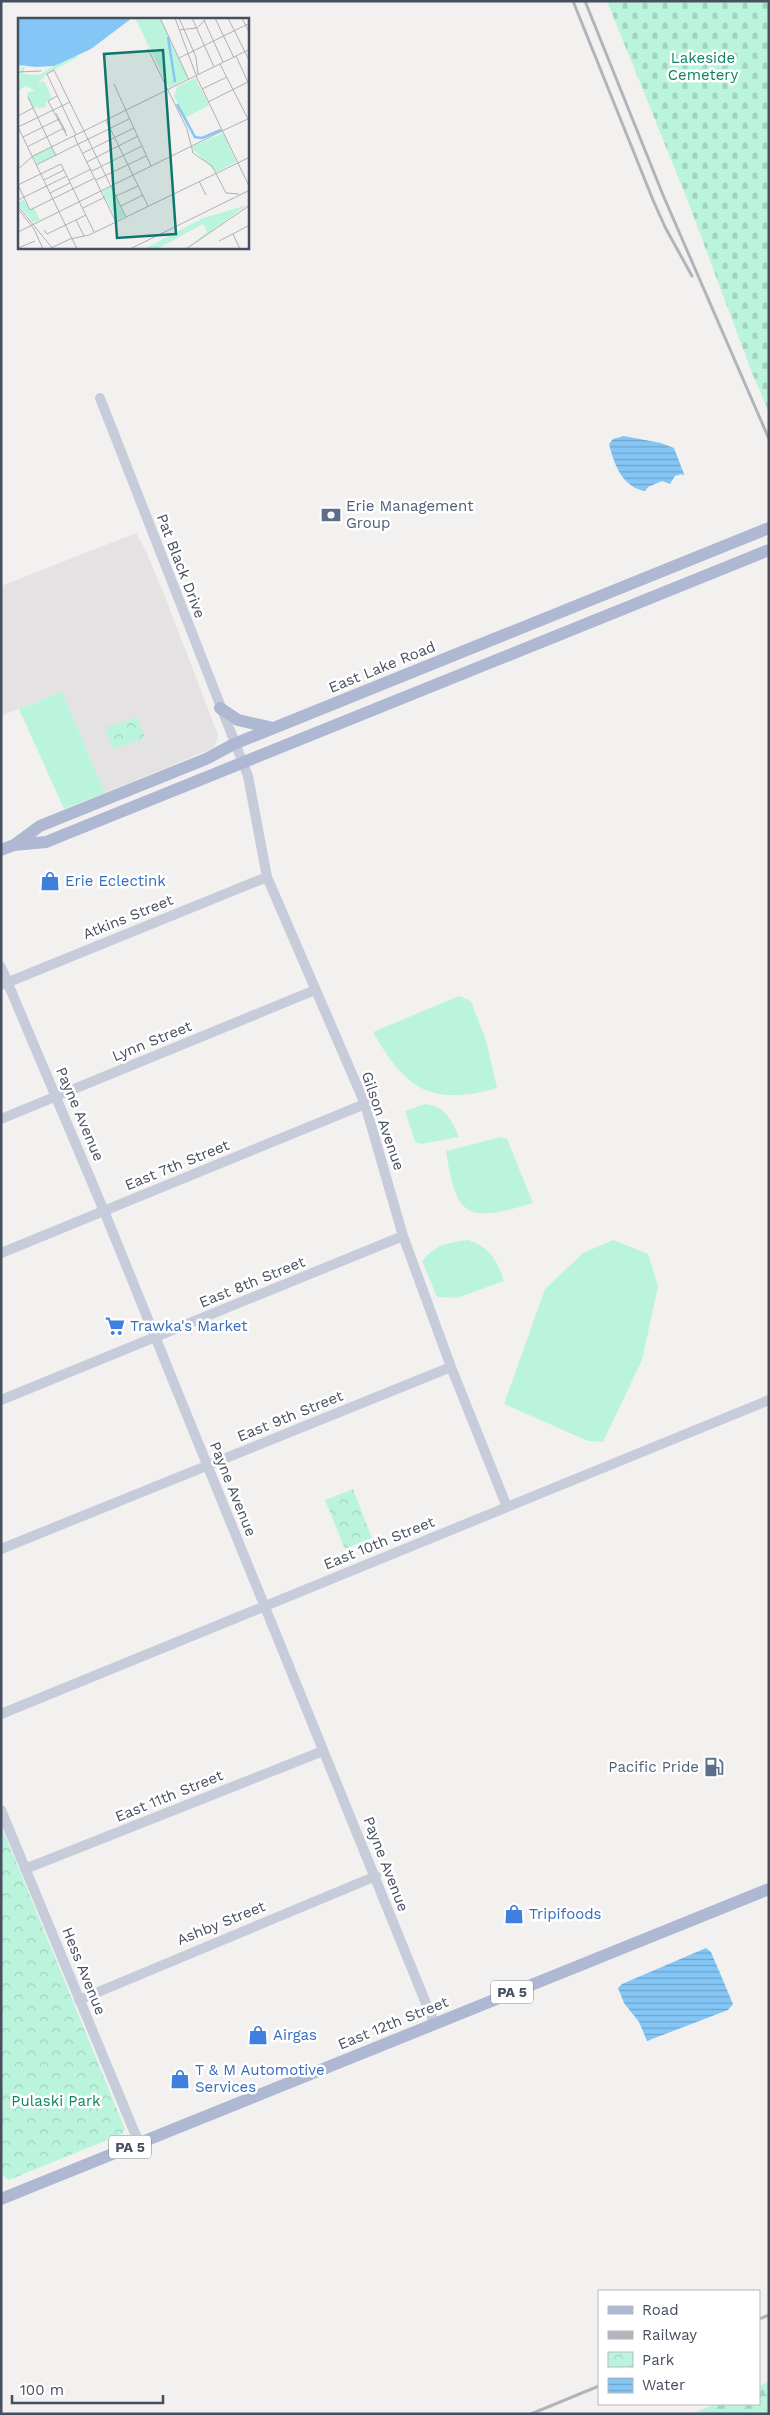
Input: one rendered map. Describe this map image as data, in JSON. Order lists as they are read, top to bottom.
{
  "streets": {
    "main road": ["East Lake Road", "PA 5", "East 12th Street"],
    "street": [
      "Pat Black Drive",
      "Atkins Street",
      "Lynn Street",
      "Payne Avenue",
      "Gilson Avenue",
      "East 7th Street",
      "East 8th Street",
      "East 9th Street",
      "East 10th Street",
      "East 11th Street",
      "Ashby Street",
      "Hess Avenue"
    ]
  },
  "crossings": [
    ["Pat Black Drive", "East Lake Road"],
    ["Pat Black Drive", "Gilson Avenue"],
    ["East Lake Road", "Gilson Avenue"],
    ["Atkins Street", "Payne Avenue"],
    ["Atkins Street", "Gilson Avenue"],
    ["Lynn Street", "Payne Avenue"],
    ["Lynn Street", "Gilson Avenue"],
    ["Payne Avenue", "East 7th Street"],
    ["Payne Avenue", "East 8th Street"],
    ["Payne Avenue", "East 9th Street"],
    ["Payne Avenue", "East 10th Street"],
    ["Payne Avenue", "East 11th Street"],
    ["Payne Avenue", "Ashby Street"],
    ["Payne Avenue", "East 12th Street"],
    ["Gilson Avenue", "East 7th Street"],
    ["Gilson Avenue", "East 8th Street"],
    ["Gilson Avenue", "East 9th Street"],
    ["Gilson Avenue", "East 10th Street"],
    ["East 11th Street", "Hess Avenue"],
    ["Ashby Street", "Hess Avenue"],
    ["Hess Avenue", "East 12th Street"]
  ],
  "parks": ["Lakeside Cemetery", "Pulaski Park"],
  "places": {
    "bank": ["Erie Management Group"],
    "shop": [
      "Erie Eclectink",
      "Tripifoods",
      "Airgas",
      "T & M Automotive Services"
    ],
    "supermarket": ["Trawka's Market"],
    "fuel station": ["Pacific Pride"]
  },
  "legend": [
    "Road",
    "Railway",
    "Park",
    "Water"
  ],
  "scale_bar": "100 m"
}
